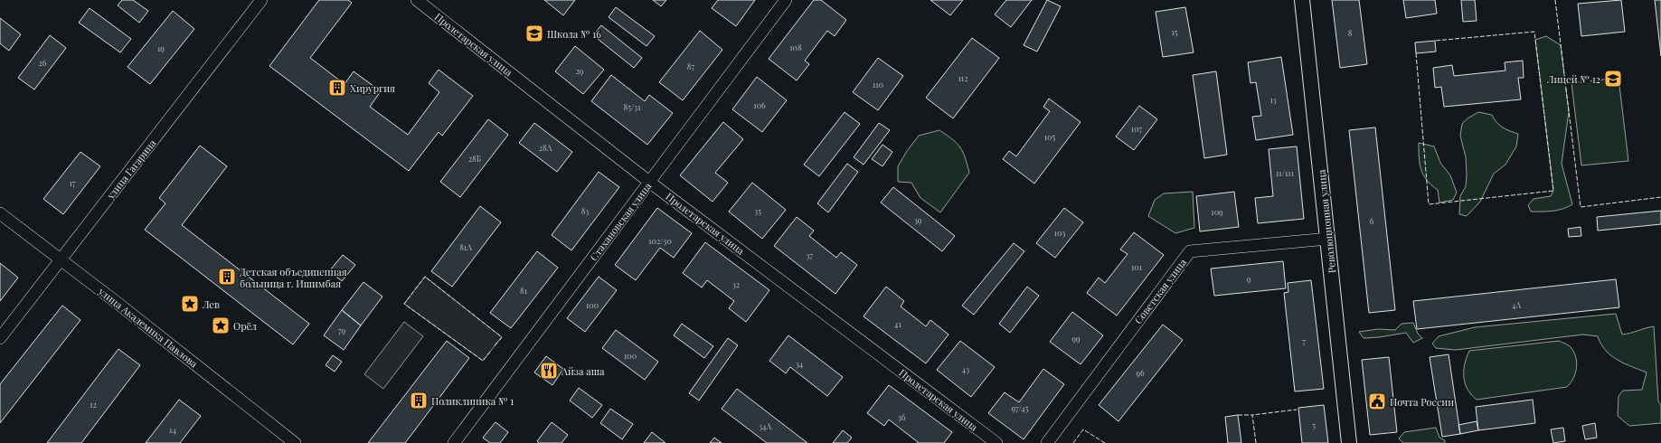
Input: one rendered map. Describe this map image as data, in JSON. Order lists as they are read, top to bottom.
{
  "streets": {
    "street": [
      "Пролетарская улица",
      "улица Гагарина",
      "Стахановская улица",
      "Революционная улица",
      "Советская улица",
      "улица Академика Павлова"
    ]
  },
  "crossings": [
    ["Пролетарская улица", "Стахановская улица"],
    ["улица Гагарина", "улица Академика Павлова"],
    ["Революционная улица", "Советская улица"]
  ],
  "places": {
    "school or university": ["Школа № 16", "Лицей № 12"],
    "building": ["Хирургия", "Детская объединенная больница г. Ишимбая", "Поликлиника № 1"],
    "place": ["Лев", "Орёл"],
    "restaurant": ["Айза аша"],
    "public building": ["Почта России"]
  },
  "house_numbers": [
    "15",
    "8",
    "108",
    "19",
    "26",
    "87",
    "29",
    "112",
    "110",
    "13",
    "106",
    "85/31",
    "107",
    "105",
    "28А",
    "28Б",
    "11/111",
    "17",
    "83",
    "35",
    "109",
    "39",
    "6",
    "103",
    "102/30",
    "81А",
    "37",
    "101",
    "9",
    "32",
    "81",
    "100",
    "4А",
    "41",
    "79",
    "99",
    "7",
    "100",
    "34",
    "43",
    "96",
    "12",
    "97/45",
    "36",
    "5",
    "34А",
    "14"
  ]
}
